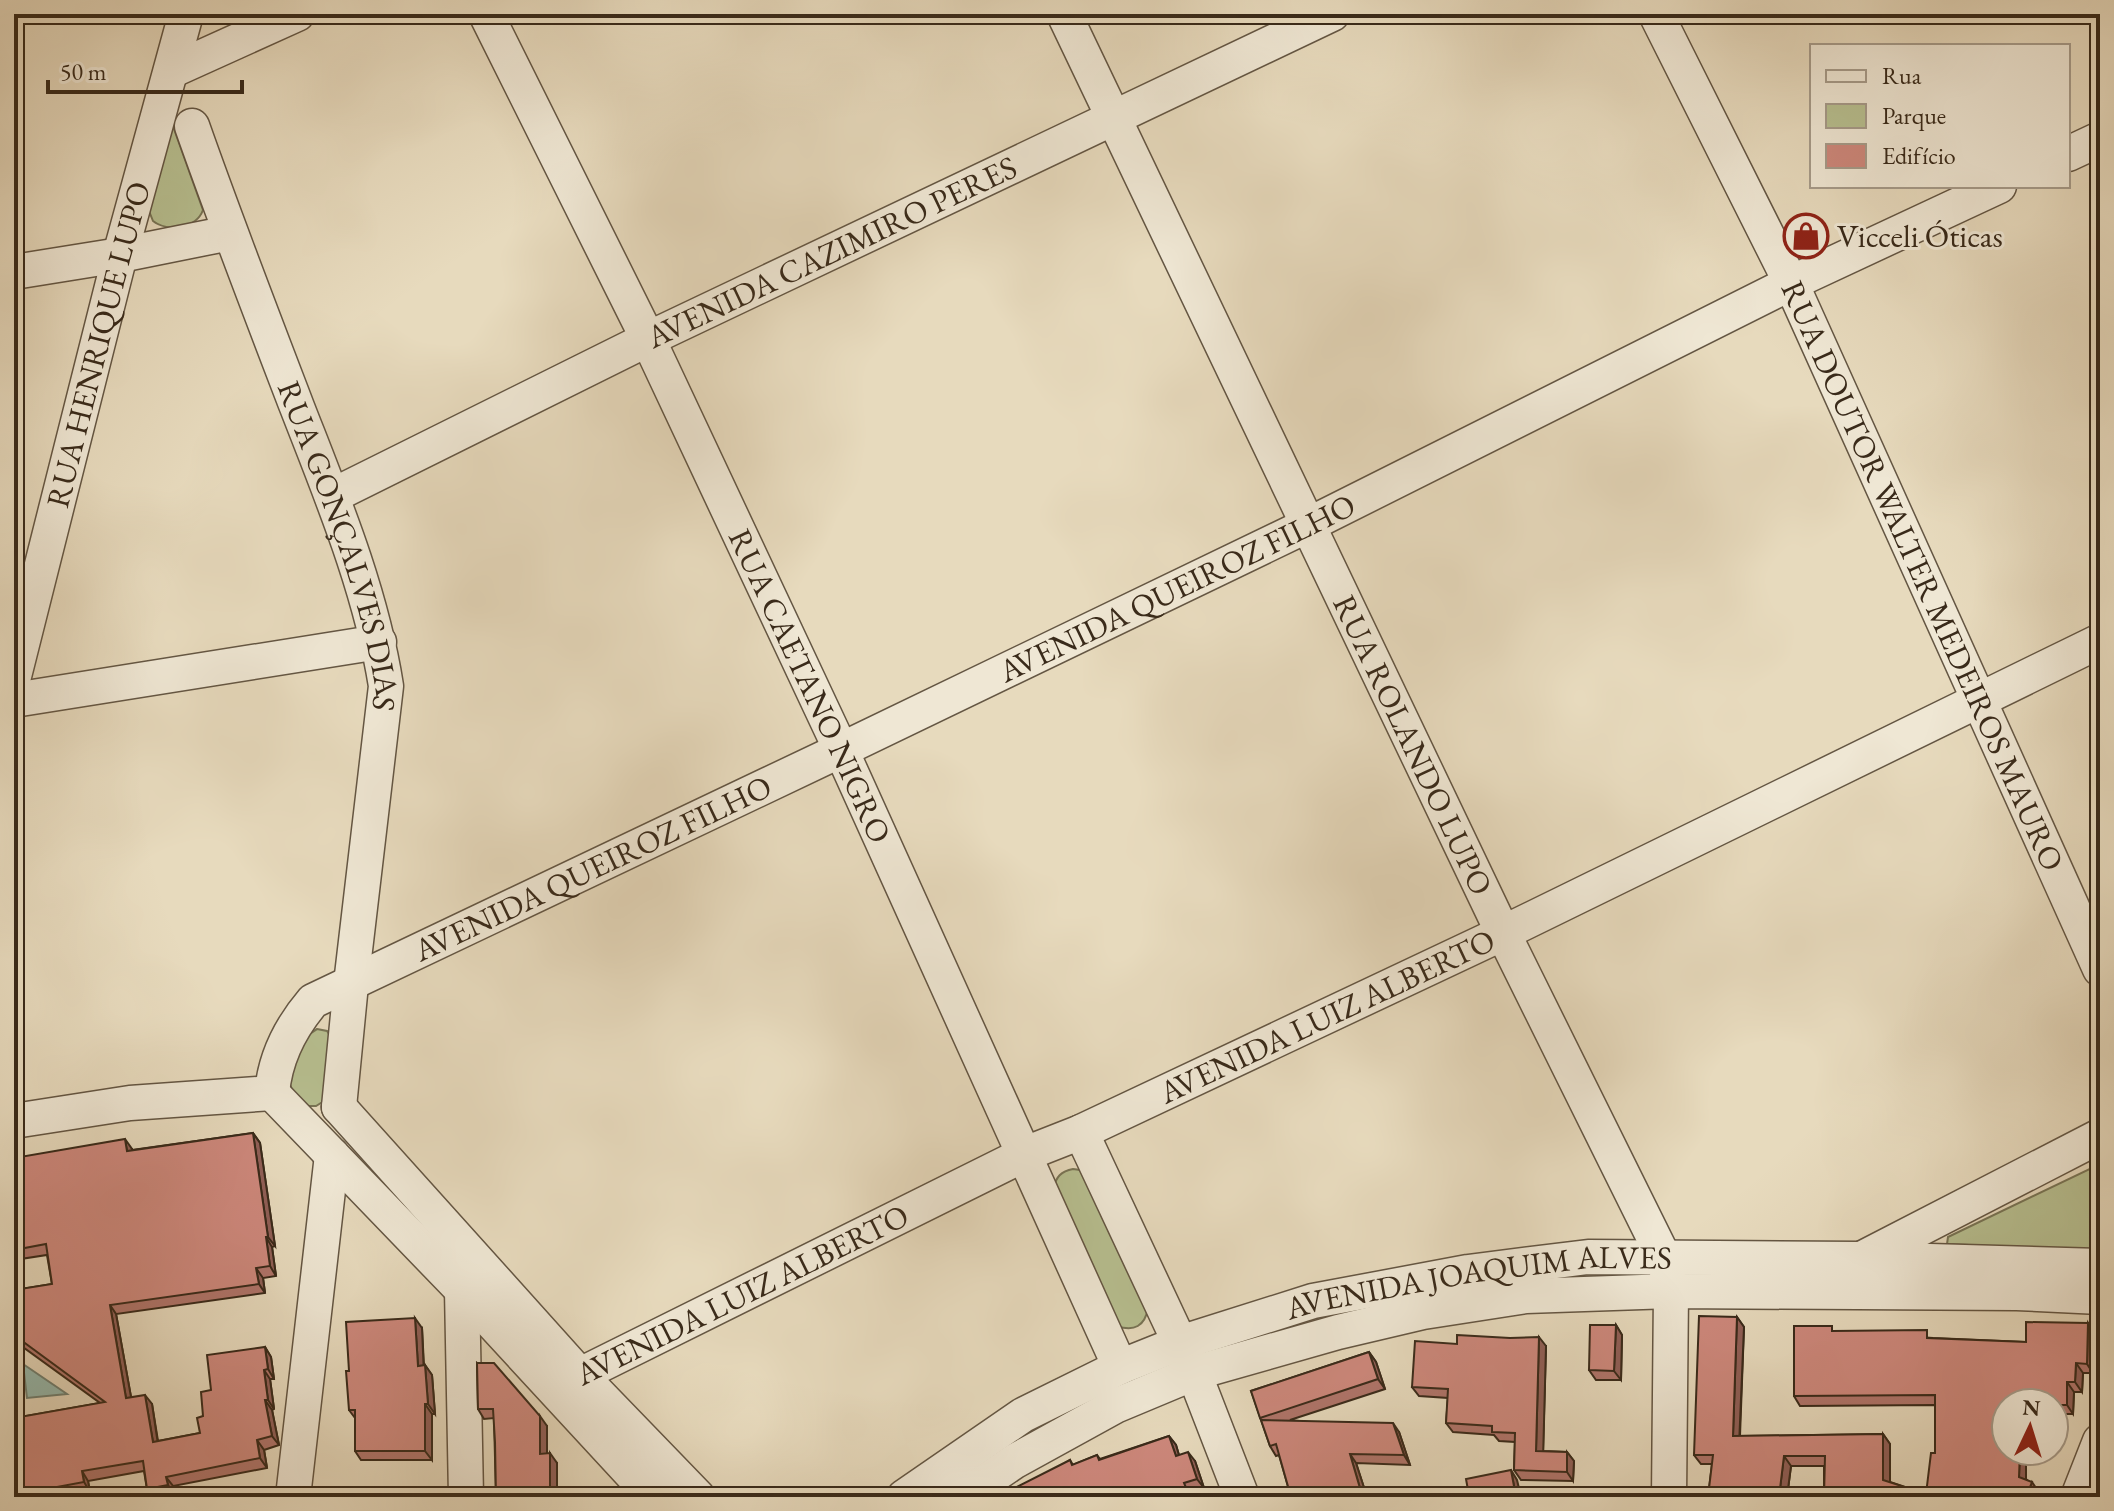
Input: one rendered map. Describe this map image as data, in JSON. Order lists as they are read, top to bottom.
{
  "streets": {
    "street": [
      "AVENIDA CAZIMIRO PERES",
      "RUA HENRIQUE LUPO",
      "RUA GONÇALVES DIAS",
      "RUA DOUTOR WALTER MEDEIROS MAURO",
      "AVENIDA QUEIROZ FILHO",
      "RUA CAETANO NIGRO",
      "RUA ROLANDO LUPO",
      "AVENIDA LUIZ ALBERTO",
      "AVENIDA JOAQUIM ALVES"
    ]
  },
  "crossings": [
    ["AVENIDA CAZIMIRO PERES", "RUA GONÇALVES DIAS"],
    ["AVENIDA CAZIMIRO PERES", "RUA CAETANO NIGRO"],
    ["AVENIDA CAZIMIRO PERES", "RUA ROLANDO LUPO"],
    ["RUA GONÇALVES DIAS", "AVENIDA QUEIROZ FILHO"],
    ["RUA DOUTOR WALTER MEDEIROS MAURO", "AVENIDA QUEIROZ FILHO"],
    ["RUA DOUTOR WALTER MEDEIROS MAURO", "AVENIDA LUIZ ALBERTO"],
    ["AVENIDA QUEIROZ FILHO", "RUA CAETANO NIGRO"],
    ["AVENIDA QUEIROZ FILHO", "RUA ROLANDO LUPO"],
    ["RUA CAETANO NIGRO", "AVENIDA LUIZ ALBERTO"],
    ["RUA CAETANO NIGRO", "AVENIDA JOAQUIM ALVES"],
    ["RUA ROLANDO LUPO", "AVENIDA LUIZ ALBERTO"],
    ["RUA ROLANDO LUPO", "AVENIDA JOAQUIM ALVES"]
  ],
  "places": {
    "shop": ["Vicceli Óticas"]
  },
  "legend": ["Rua", "Parque", "Edifício"],
  "scale_bar": "50 m",
  "north": "top"
}
